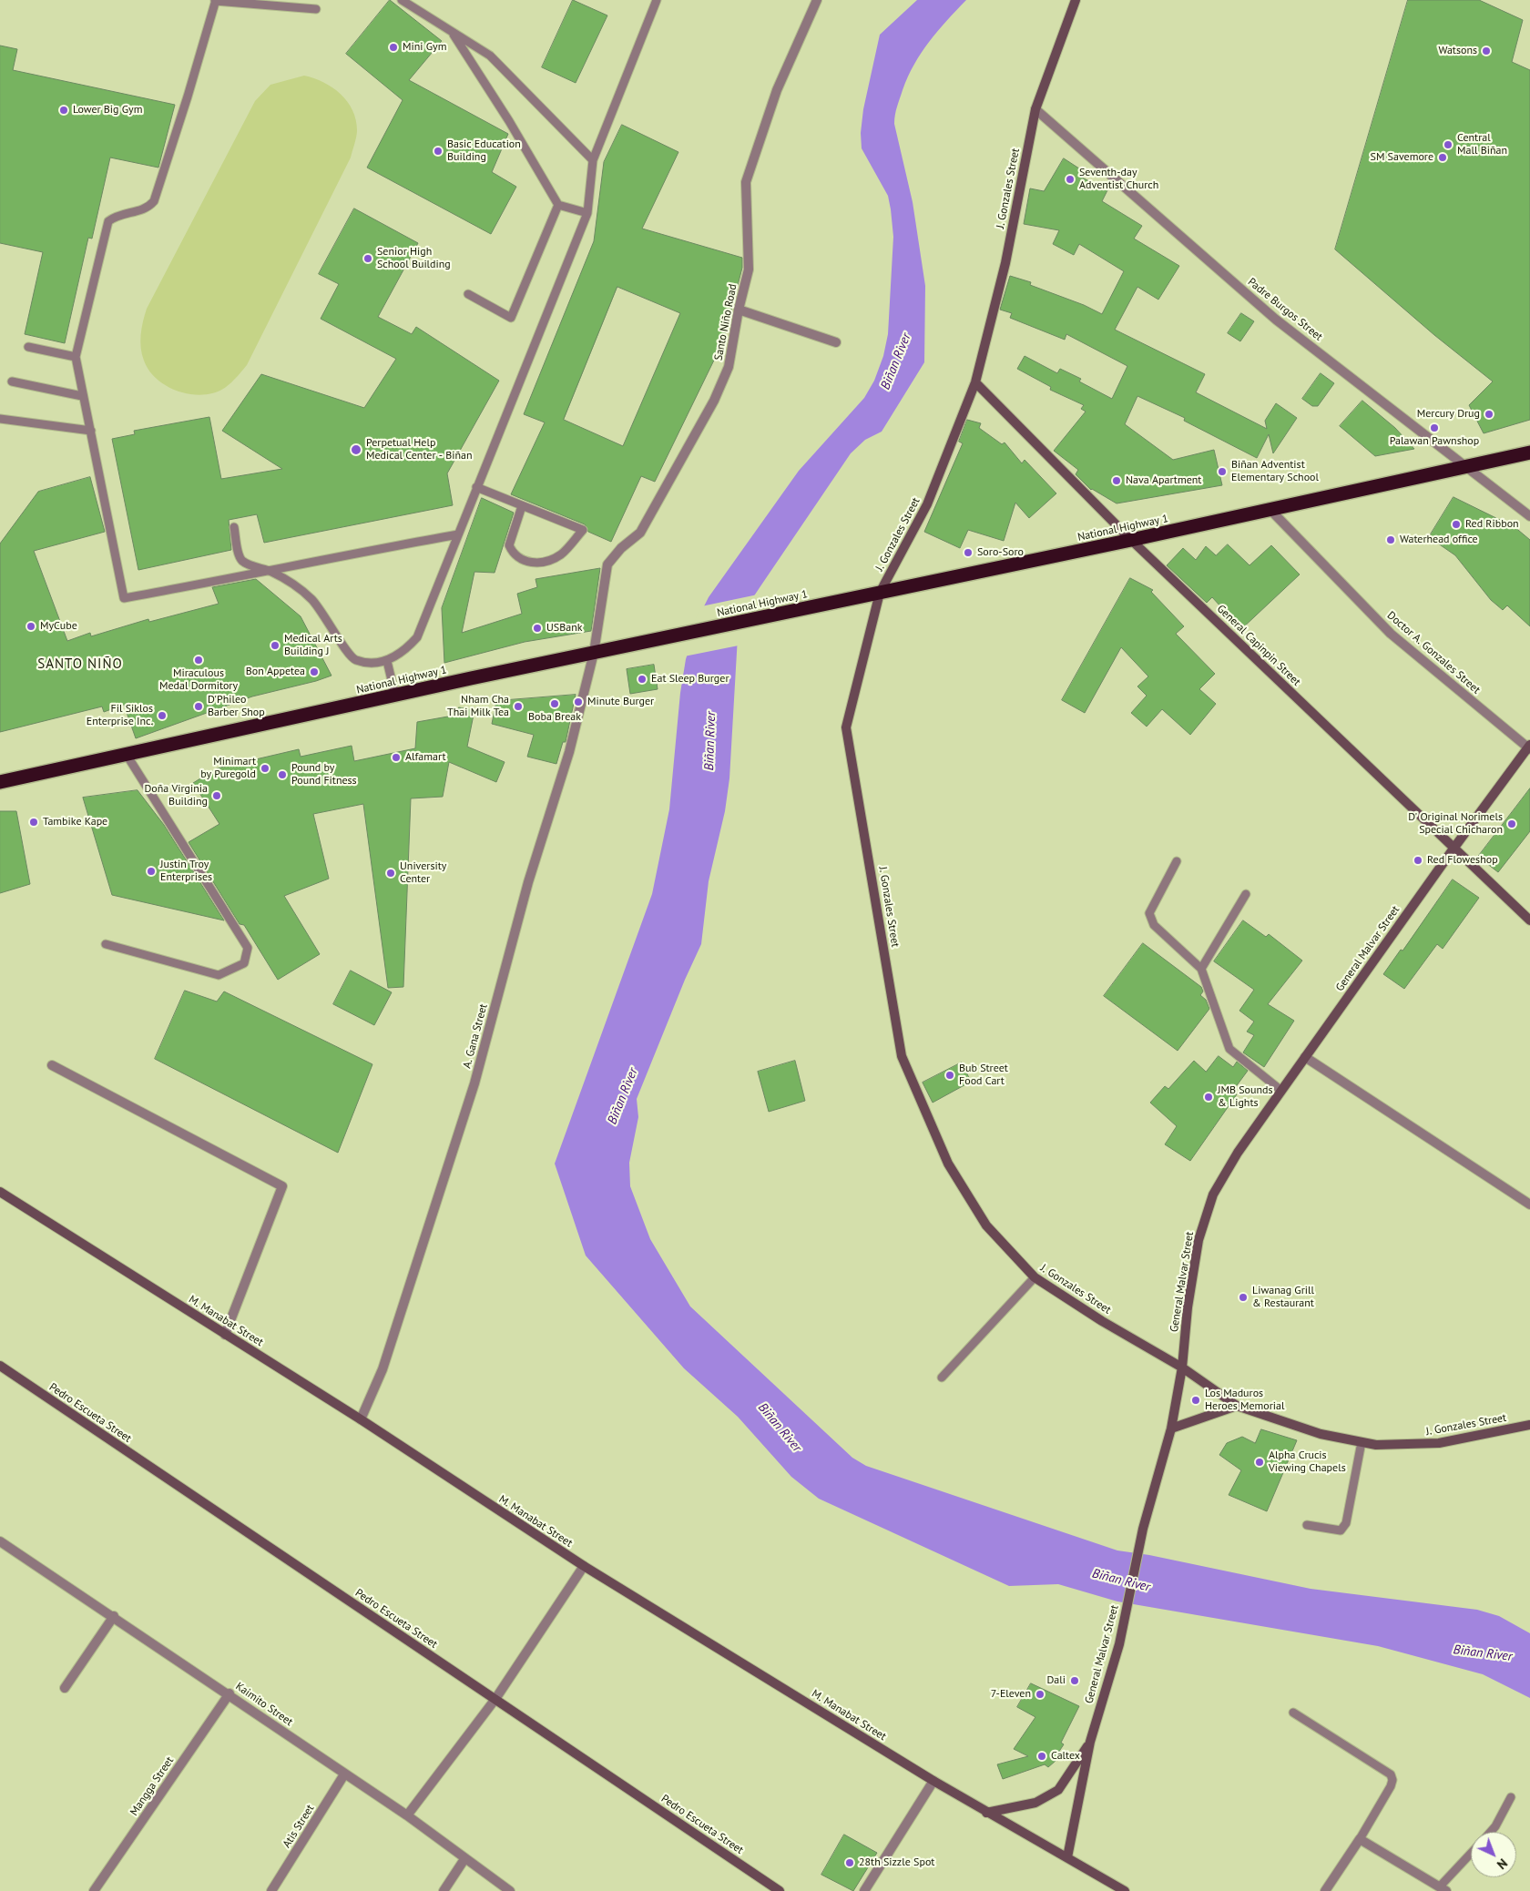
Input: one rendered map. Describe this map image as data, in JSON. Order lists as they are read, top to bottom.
{
  "streets": {
    "highway": ["National Highway 1"],
    "street": [
      "J. Gonzales Street",
      "Padre Burgos Street",
      "Santo Niño Road",
      "General Capinpin Street",
      "Doctor A. Gonzales Street",
      "General Malvar Street",
      "A. Gana Street",
      "M. Manabat Street",
      "Pedro Escueta Street",
      "Kaimito Street",
      "Mangga Street",
      "Atis Street"
    ]
  },
  "crossings": [
    ["J. Gonzales Street", "Padre Burgos Street"],
    ["J. Gonzales Street", "National Highway 1"],
    ["J. Gonzales Street", "General Capinpin Street"],
    ["J. Gonzales Street", "General Malvar Street"],
    ["Padre Burgos Street", "National Highway 1"],
    ["Santo Niño Road", "National Highway 1"],
    ["Santo Niño Road", "A. Gana Street"],
    ["National Highway 1", "General Capinpin Street"],
    ["National Highway 1", "Doctor A. Gonzales Street"],
    ["National Highway 1", "A. Gana Street"],
    ["General Capinpin Street", "General Malvar Street"],
    ["Doctor A. Gonzales Street", "General Malvar Street"],
    ["General Malvar Street", "M. Manabat Street"],
    ["A. Gana Street", "M. Manabat Street"],
    ["Kaimito Street", "Mangga Street"],
    ["Kaimito Street", "Atis Street"]
  ],
  "districts": ["SANTO NIÑO"],
  "water": ["Biñan River"],
  "places": [
    "Mini Gym",
    "Watsons",
    "Lower Big Gym",
    "Central Mall Biñan",
    "Basic Education Building",
    "SM Savemore",
    "Seventh-day Adventist Church",
    "Senior High School Building",
    "Mercury Drug",
    "Palawan Pawnshop",
    "Perpetual Help Medical Center - Biñan",
    "Biñan Adventist Elementary School",
    "Nava Apartment",
    "Red Ribbon",
    "Waterhead office",
    "Soro-Soro",
    "MyCube",
    "USBank",
    "Medical Arts Building J",
    "Miraculous Medal Dormitory",
    "Bon Appetea",
    "Eat Sleep Burger",
    "Minute Burger",
    "Boba Break",
    "D'Phileo Barber Shop",
    "Nham Cha Thai Milk Tea",
    "Fil Siklos Enterprise Inc.",
    "Alfamart",
    "Minimart by Puregold",
    "Pound by Pound Fitness",
    "Doña Virginia Building",
    "Tambike Kape",
    "D' Original Norimels Special Chicharon",
    "Red Floweshop",
    "Justin Troy Enterprises",
    "University Center",
    "Bub Street Food Cart",
    "JMB Sounds & Lights",
    "Liwanag Grill & Restaurant",
    "Los Maduros Heroes Memorial",
    "Alpha Crucis Viewing Chapels",
    "Dali",
    "7-Eleven",
    "Caltex",
    "28th Sizzle Spot"
  ],
  "north": "bottom right"
}
